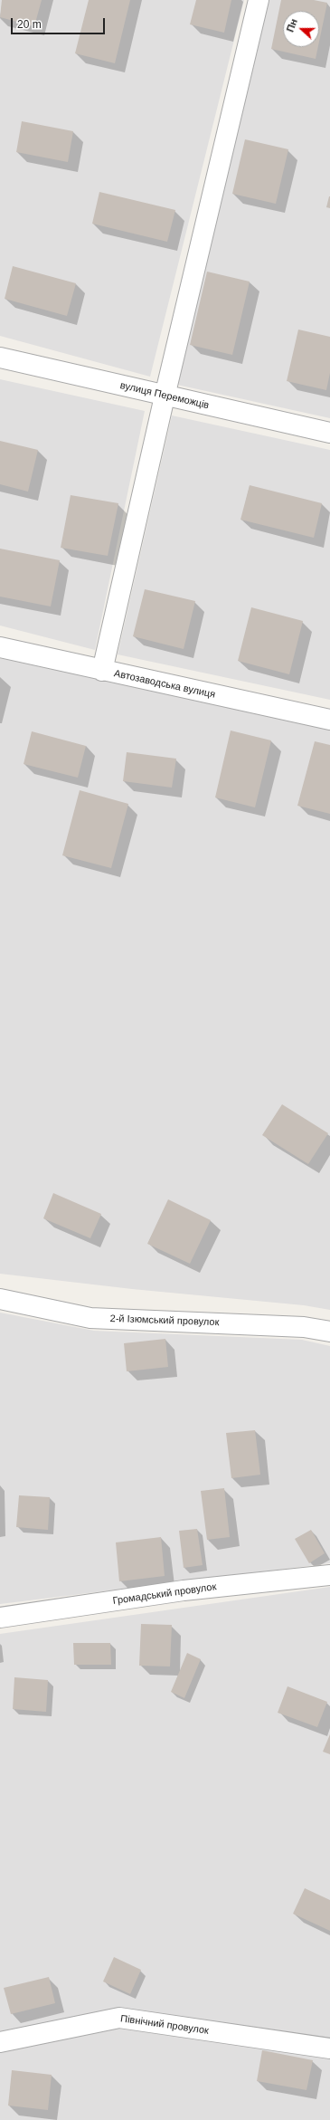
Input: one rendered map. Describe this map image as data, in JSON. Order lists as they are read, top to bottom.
{
  "streets": {
    "street": [
      "вулиця Переможців",
      "Автозаводська вулиця",
      "2-й Ізюмський провулок",
      "Громадський провулок",
      "Північний провулок"
    ]
  },
  "scale_bar": "20 m",
  "north": "left"
}
